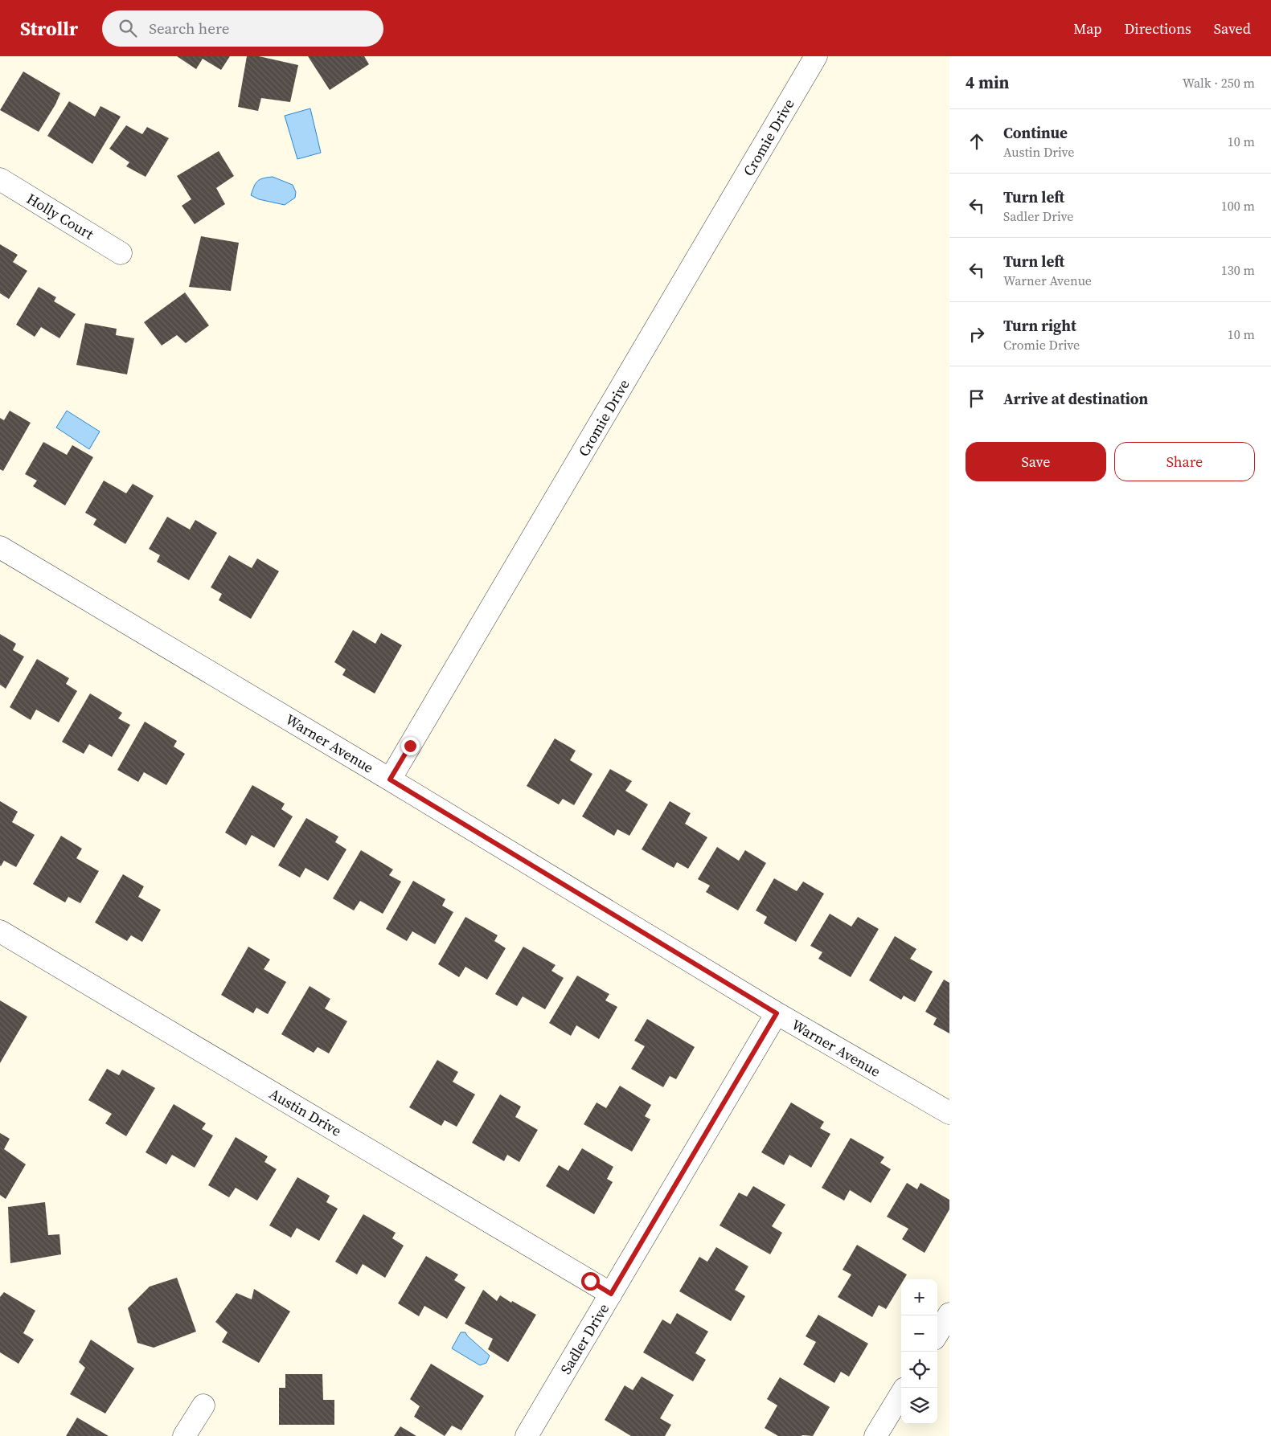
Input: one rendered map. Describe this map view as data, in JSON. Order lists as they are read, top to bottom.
{
  "streets": {
    "street": [
      "Cromie Drive",
      "Holly Court",
      "Warner Avenue",
      "Austin Drive",
      "Sadler Drive"
    ]
  },
  "crossings": [
    ["Cromie Drive", "Warner Avenue"],
    ["Warner Avenue", "Sadler Drive"],
    ["Austin Drive", "Sadler Drive"]
  ],
  "page": {
    "header": "Strollr",
    "search": "Search here",
    "nav": ["Map", "Directions", "Saved"],
    "heading": ["4 min", "Walk · 250 m"],
    "list": [
      ["Continue", "Austin Drive", "10 m"],
      ["Turn left", "Sadler Drive", "100 m"],
      ["Turn left", "Warner Avenue", "130 m"],
      ["Turn right", "Cromie Drive", "10 m"],
      "Arrive at destination"
    ],
    "buttons": ["Save", "Share"],
    "map_buttons": ["+", "−"]
  }
}
